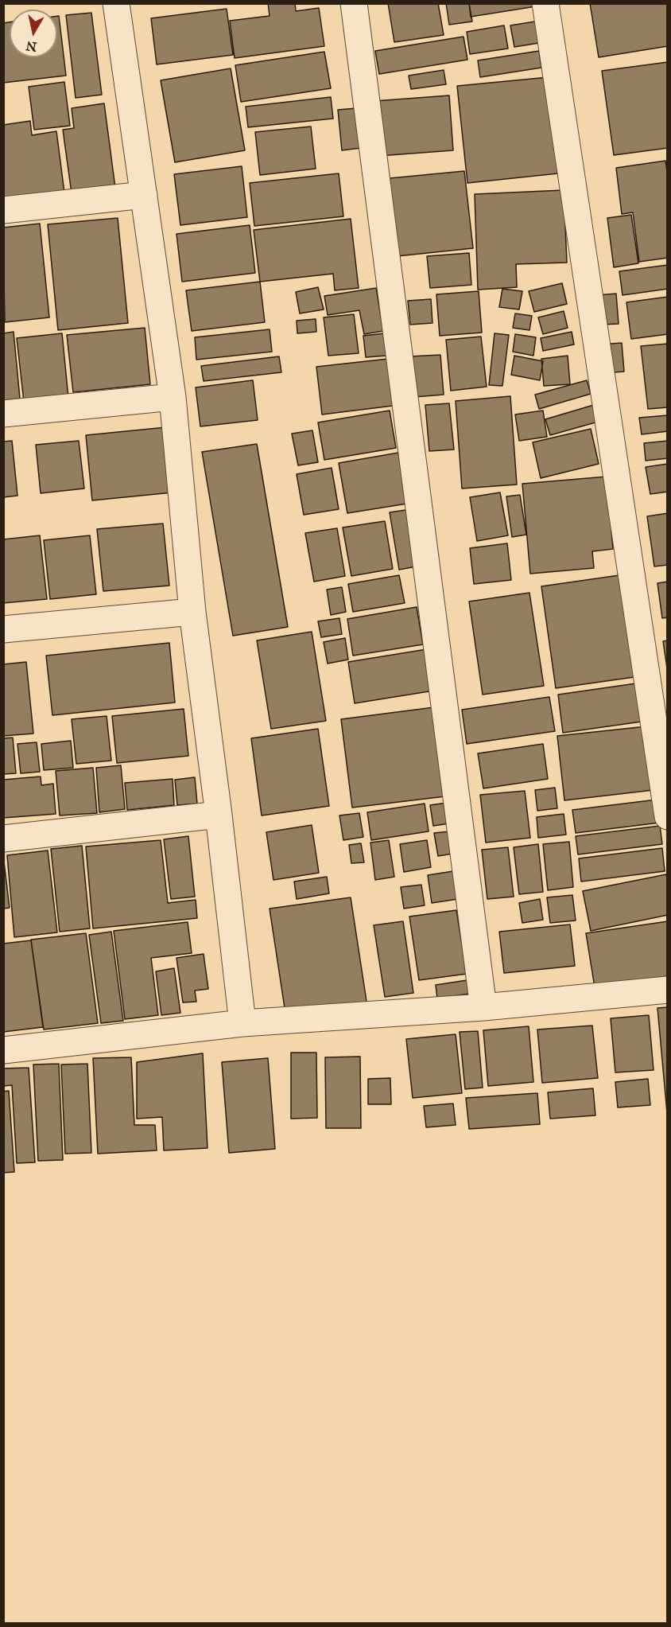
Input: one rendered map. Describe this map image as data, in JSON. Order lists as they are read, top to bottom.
{
  "north": "bottom"
}
